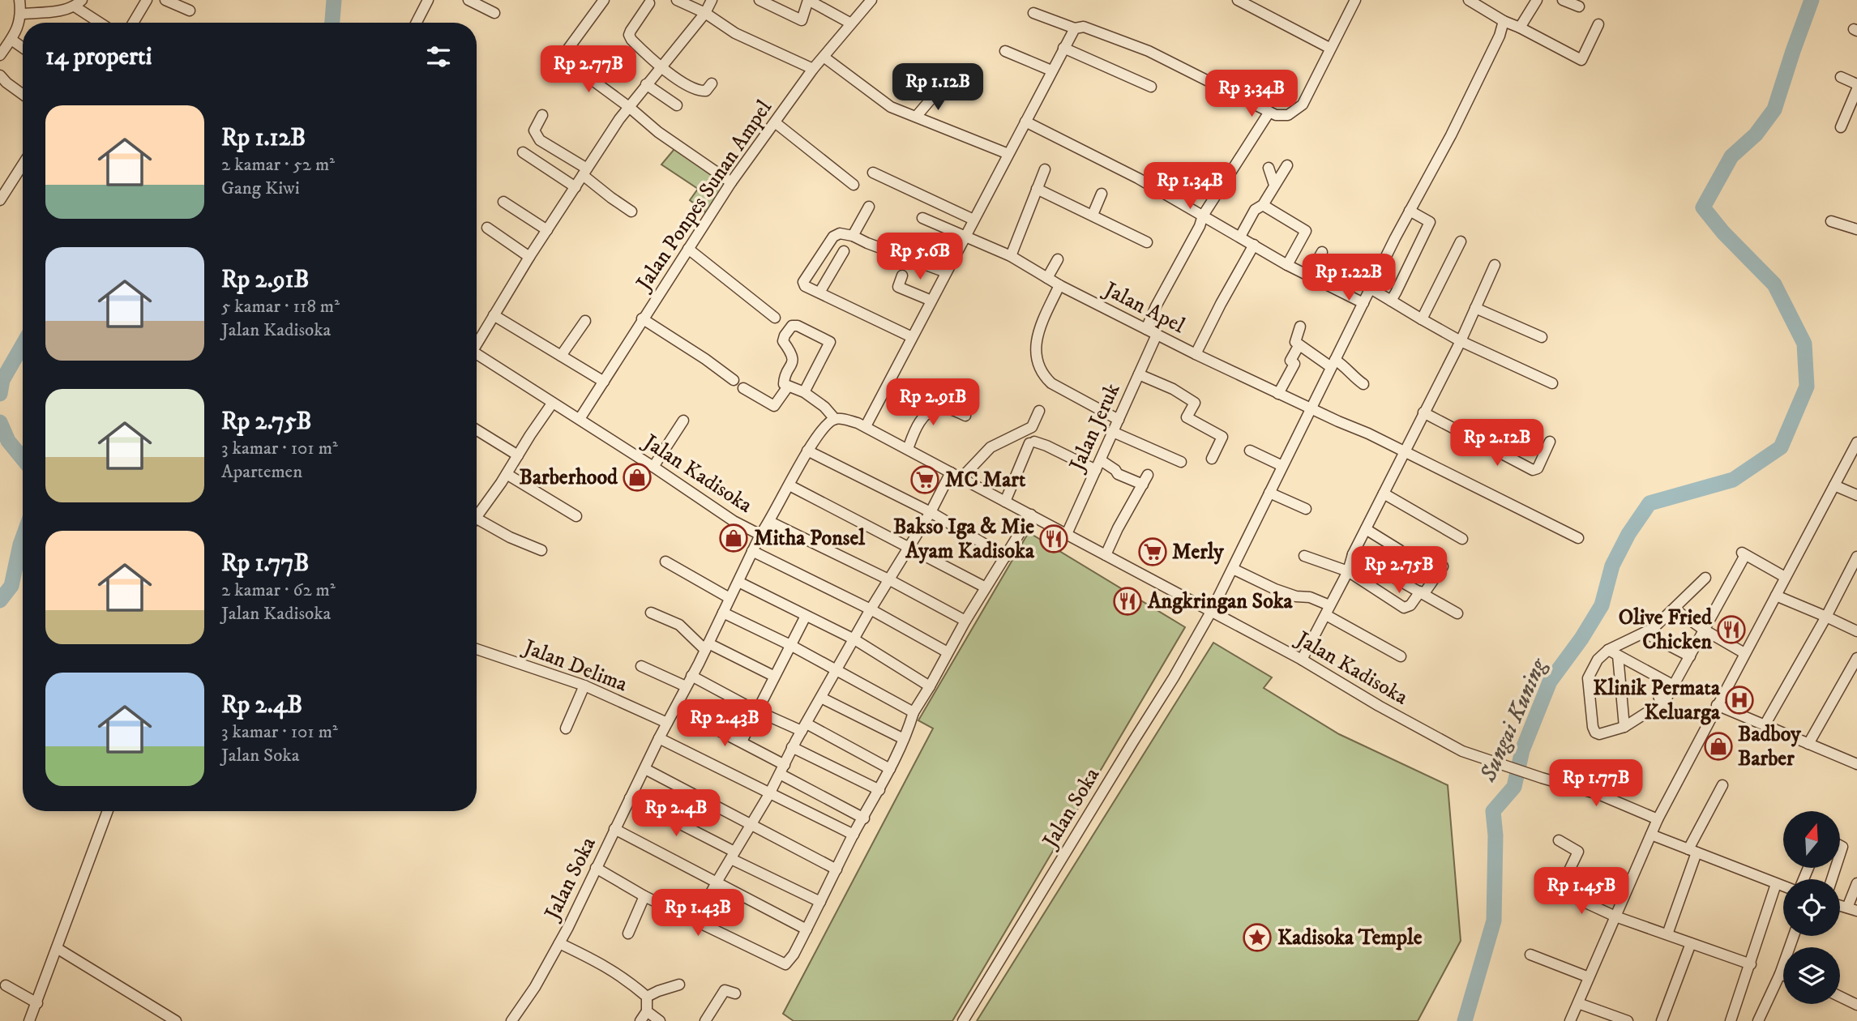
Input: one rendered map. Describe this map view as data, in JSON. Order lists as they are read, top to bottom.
{
  "streets": {
    "street": [
      "Jalan Ponpes Sunan Ampel",
      "Jalan Apel",
      "Jalan Jeruk",
      "Jalan Kadisoka",
      "Jalan Delima",
      "Jalan Soka"
    ]
  },
  "crossings": [
    ["Jalan Ponpes Sunan Ampel", "Jalan Kadisoka"],
    ["Jalan Apel", "Jalan Jeruk"],
    ["Jalan Apel", "Jalan Soka"],
    ["Jalan Jeruk", "Jalan Kadisoka"],
    ["Jalan Kadisoka", "Jalan Soka"],
    ["Jalan Delima", "Jalan Soka"]
  ],
  "water": ["Sungai Kuning"],
  "places": {
    "shop": ["Barberhood", "Mitha Ponsel", "Badboy Barber"],
    "supermarket": ["MC Mart", "Merly"],
    "restaurant": ["Bakso Iga & Mie Ayam Kadisoka", "Angkringan Soka", "Olive Fried Chicken"],
    "hospital": ["Klinik Permata Keluarga"],
    "place": ["Kadisoka Temple"]
  },
  "north": "top",
  "page": {
    "heading": "14 properti",
    "price": [
      "Rp 2.77B",
      "Rp 1.12B",
      "Rp 3.34B",
      "Rp 1.34B",
      "Rp 5.6B",
      "Rp 1.22B",
      "Rp 2.91B",
      "Rp 2.12B",
      "Rp 2.75B",
      "Rp 2.43B",
      "Rp 1.77B",
      "Rp 2.4B",
      "Rp 1.45B",
      "Rp 1.43B"
    ],
    "list": [
      {
        "name": "Rp 1.12B",
        "note": "2 kamar · 52 m² · Gang Kiwi"
      },
      {
        "name": "Rp 2.91B",
        "note": "5 kamar · 118 m² · Jalan Kadisoka"
      },
      {
        "name": "Rp 2.75B",
        "note": "3 kamar · 101 m² · Apartemen"
      },
      {
        "name": "Rp 1.77B",
        "note": "2 kamar · 62 m² · Jalan Kadisoka"
      },
      {
        "name": "Rp 2.4B",
        "note": "3 kamar · 101 m² · Jalan Soka"
      }
    ]
  }
}
